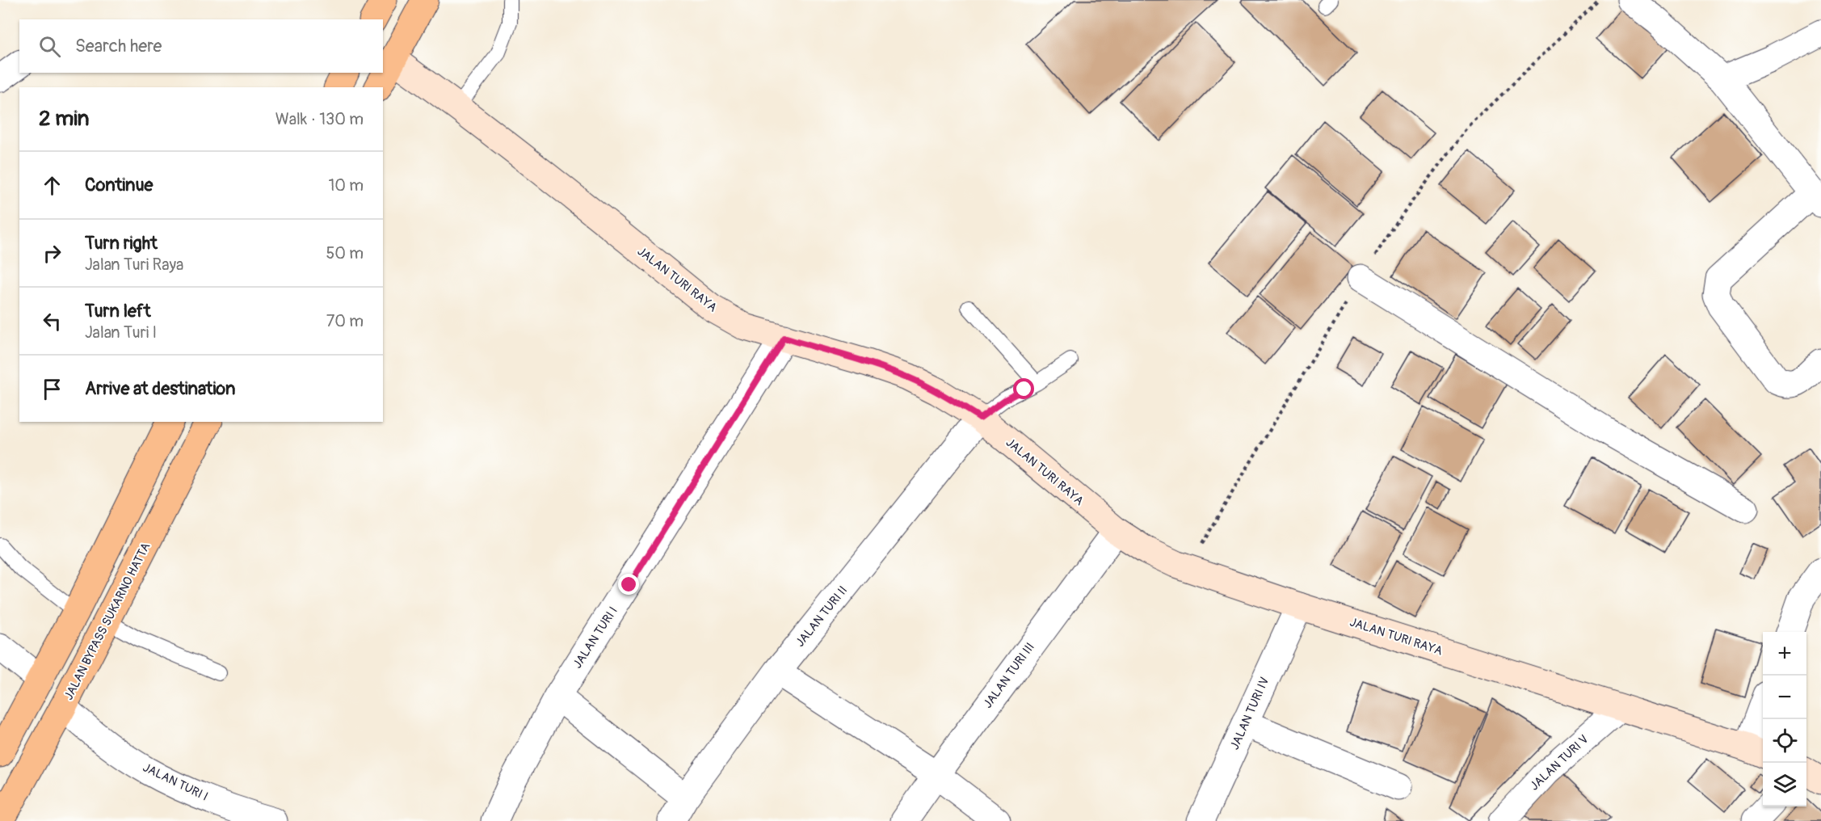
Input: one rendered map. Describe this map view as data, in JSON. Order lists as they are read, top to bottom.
{
  "streets": {
    "highway": ["JALAN BYPASS SUKARNO HATTA"],
    "street": [
      "JALAN TURI RAYA",
      "JALAN TURI II",
      "JALAN TURI I",
      "JALAN TURI III",
      "JALAN TURI IV",
      "JALAN TURI V"
    ]
  },
  "crossings": [
    ["JALAN TURI RAYA", "JALAN TURI II"],
    ["JALAN TURI RAYA", "JALAN TURI I"],
    ["JALAN TURI RAYA", "JALAN TURI III"],
    ["JALAN TURI RAYA", "JALAN TURI IV"],
    ["JALAN TURI RAYA", "JALAN TURI V"],
    ["JALAN BYPASS SUKARNO HATTA", "JALAN TURI I"]
  ],
  "page": {
    "search": "Search here",
    "heading": ["2 min", "Walk · 130 m"],
    "list": [
      ["Continue", "10 m"],
      ["Turn right", "Jalan Turi Raya", "50 m"],
      ["Turn left", "Jalan Turi I", "70 m"],
      "Arrive at destination"
    ],
    "map_buttons": ["+", "−"]
  }
}
